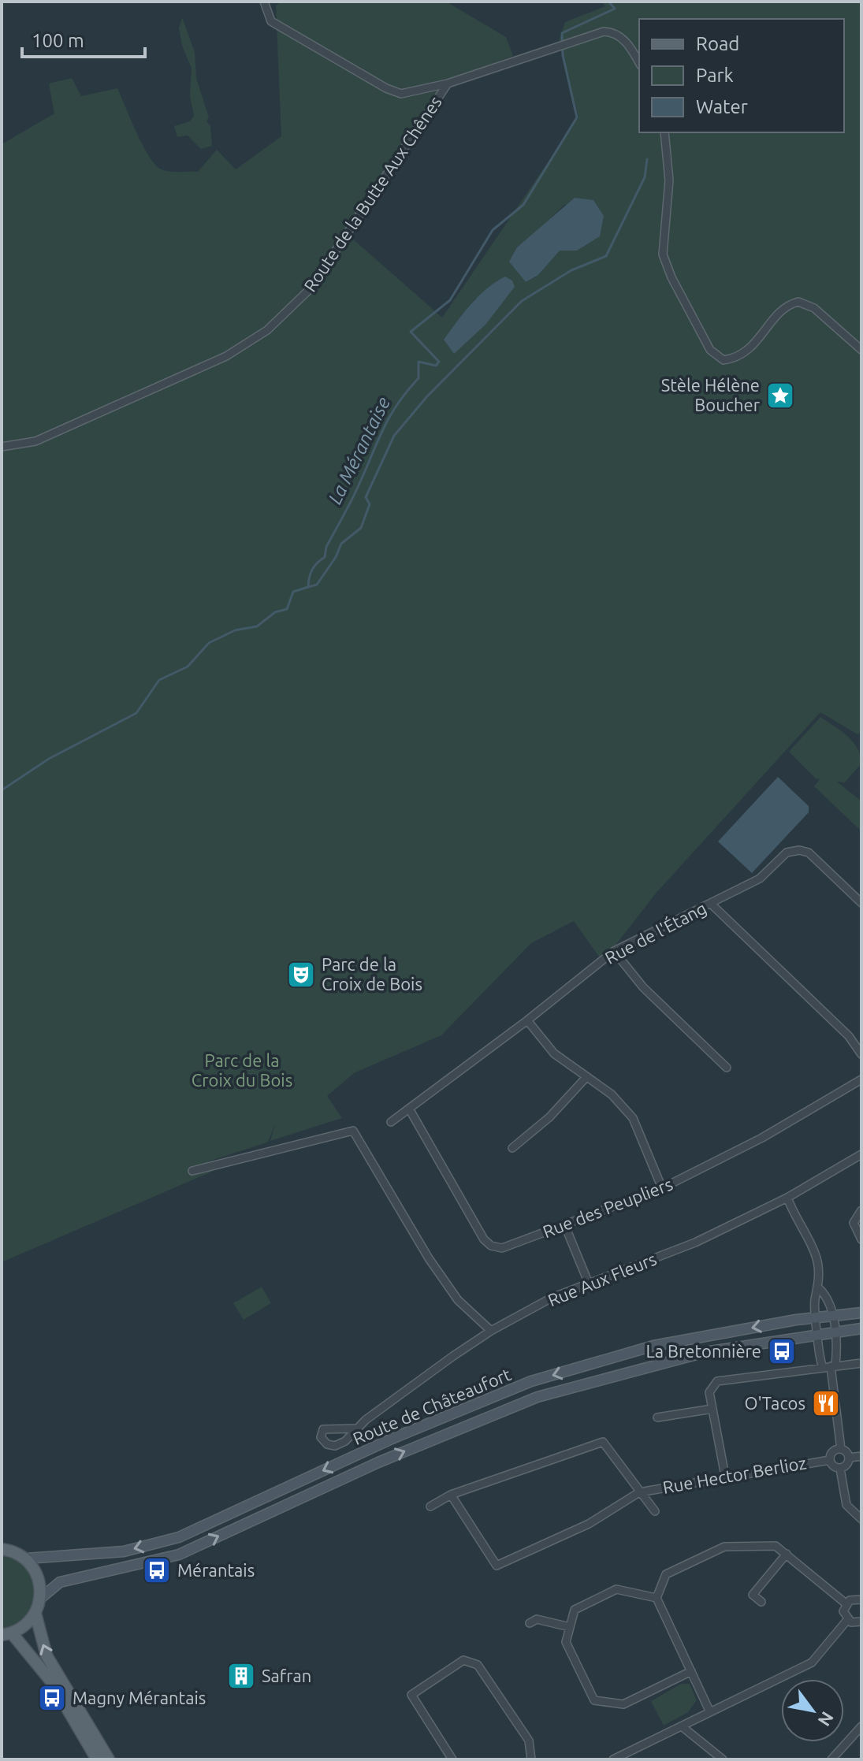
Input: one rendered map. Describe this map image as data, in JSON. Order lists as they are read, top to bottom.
{
  "streets": {
    "main road": ["Route de Châteaufort"],
    "street": [
      "Route de la Butte Aux Chênes",
      "Rue de l'Étang",
      "Rue des Peupliers",
      "Rue Aux Fleurs",
      "Rue Hector Berlioz"
    ]
  },
  "crossings": [
    ["Rue de l'Étang", "Rue des Peupliers"]
  ],
  "water": ["La Mérantaise"],
  "parks": ["Parc de la Croix du Bois"],
  "places": {
    "place": ["Stèle Hélène Boucher"],
    "theatre": ["Parc de la Croix de Bois"],
    "bus stop": ["La Bretonnière", "Mérantais", "Magny Mérantais"],
    "restaurant": ["O'Tacos"],
    "building": ["Safran"]
  },
  "legend": ["Road", "Park", "Water"],
  "scale_bar": "100 m",
  "north": "bottom right"
}
